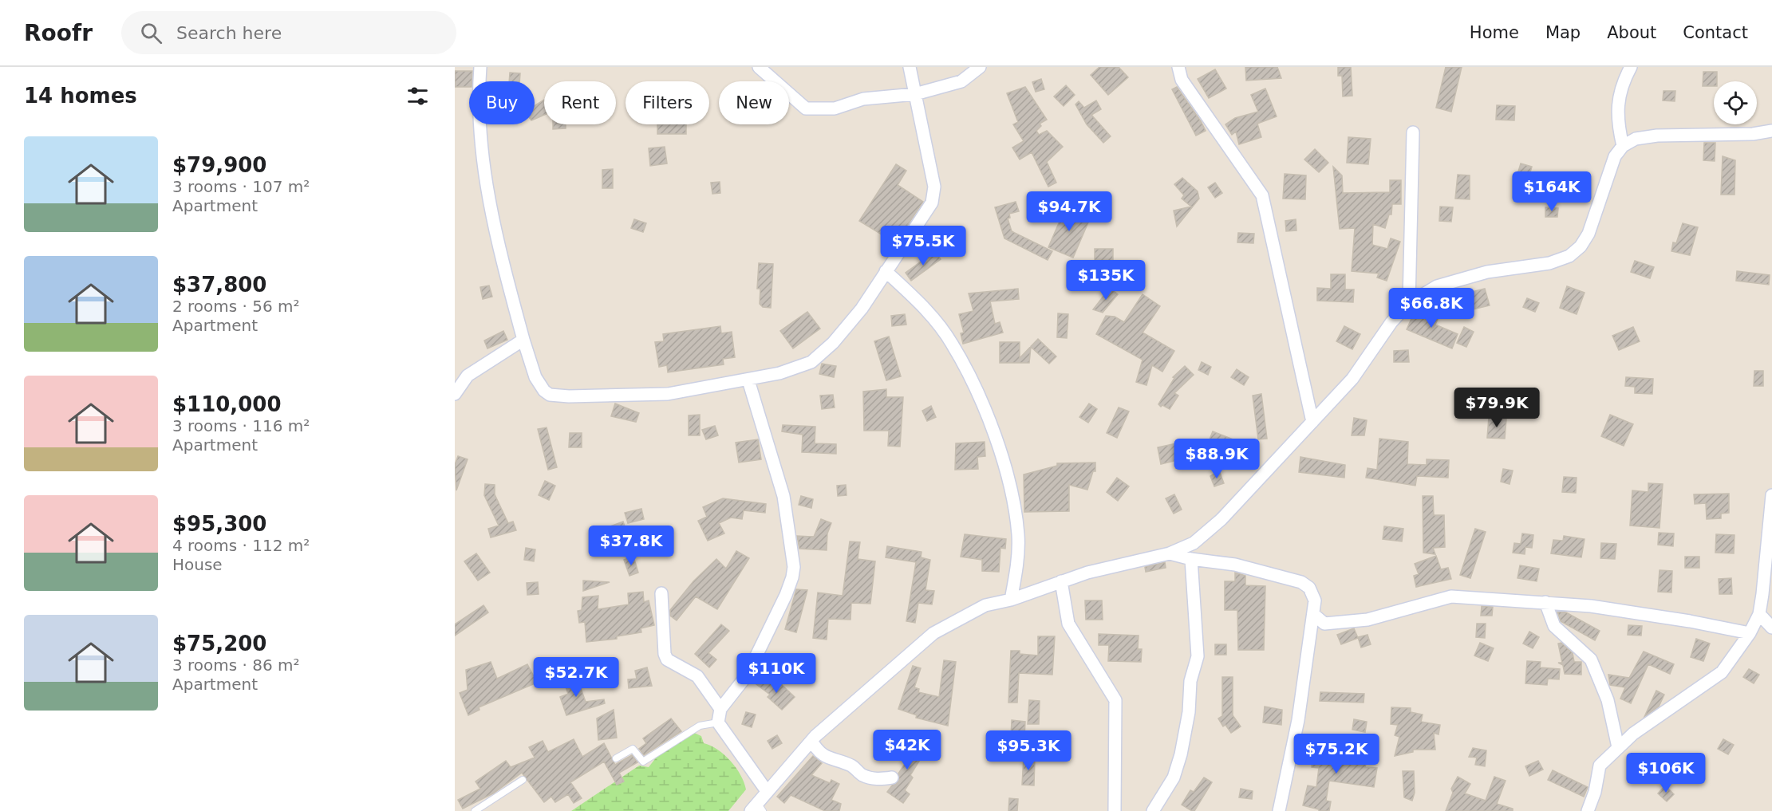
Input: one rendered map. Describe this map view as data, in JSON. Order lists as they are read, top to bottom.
{
  "page": {
    "header": "Roofr",
    "search": "Search here",
    "nav": [
      "Home",
      "Map",
      "About",
      "Contact"
    ],
    "heading": "14 homes",
    "chip": [
      "Buy",
      "Rent",
      "Filters",
      "New"
    ],
    "list": [
      {
        "name": "$79,900",
        "note": "3 rooms · 107 m² · Apartment"
      },
      {
        "name": "$37,800",
        "note": "2 rooms · 56 m² · Apartment"
      },
      {
        "name": "$110,000",
        "note": "3 rooms · 116 m² · Apartment"
      },
      {
        "name": "$95,300",
        "note": "4 rooms · 112 m² · House"
      },
      {
        "name": "$75,200",
        "note": "3 rooms · 86 m² · Apartment"
      }
    ],
    "price": [
      "$164K",
      "$94.7K",
      "$75.5K",
      "$135K",
      "$66.8K",
      "$79.9K",
      "$88.9K",
      "$37.8K",
      "$110K",
      "$52.7K",
      "$42K",
      "$95.3K",
      "$75.2K",
      "$106K"
    ]
  }
}
